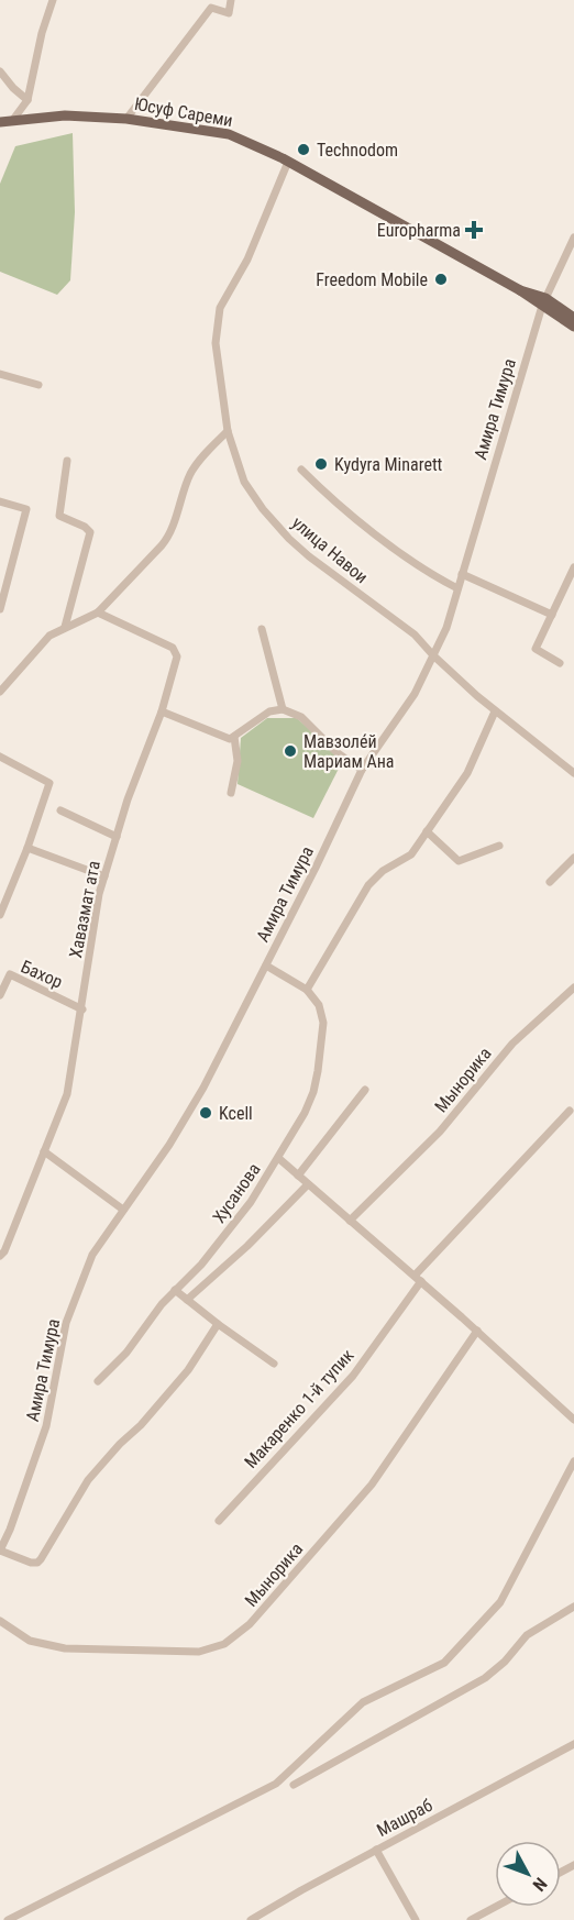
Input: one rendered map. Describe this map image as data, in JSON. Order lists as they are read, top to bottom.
{
  "streets": {
    "main road": ["Юсуф Сареми"],
    "street": [
      "Амира Тимура",
      "улица Навои",
      "Хавазмат ата",
      "Бахор",
      "Мынорика",
      "Хусанова",
      "Макаренко 1-й тупик",
      "Машраб"
    ]
  },
  "crossings": [
    ["Юсуф Сареми", "Амира Тимура"],
    ["Юсуф Сареми", "улица Навои"],
    ["Амира Тимура", "улица Навои"],
    ["Хавазмат ата", "Бахор"]
  ],
  "places": {
    "other": [
      "Technodom",
      "Freedom Mobile",
      "Kydyra Minarett",
      "Мавзоле́й Мариам Ана",
      "Kcell"
    ],
    "health": ["Europharma"]
  },
  "north": "bottom right"
}
